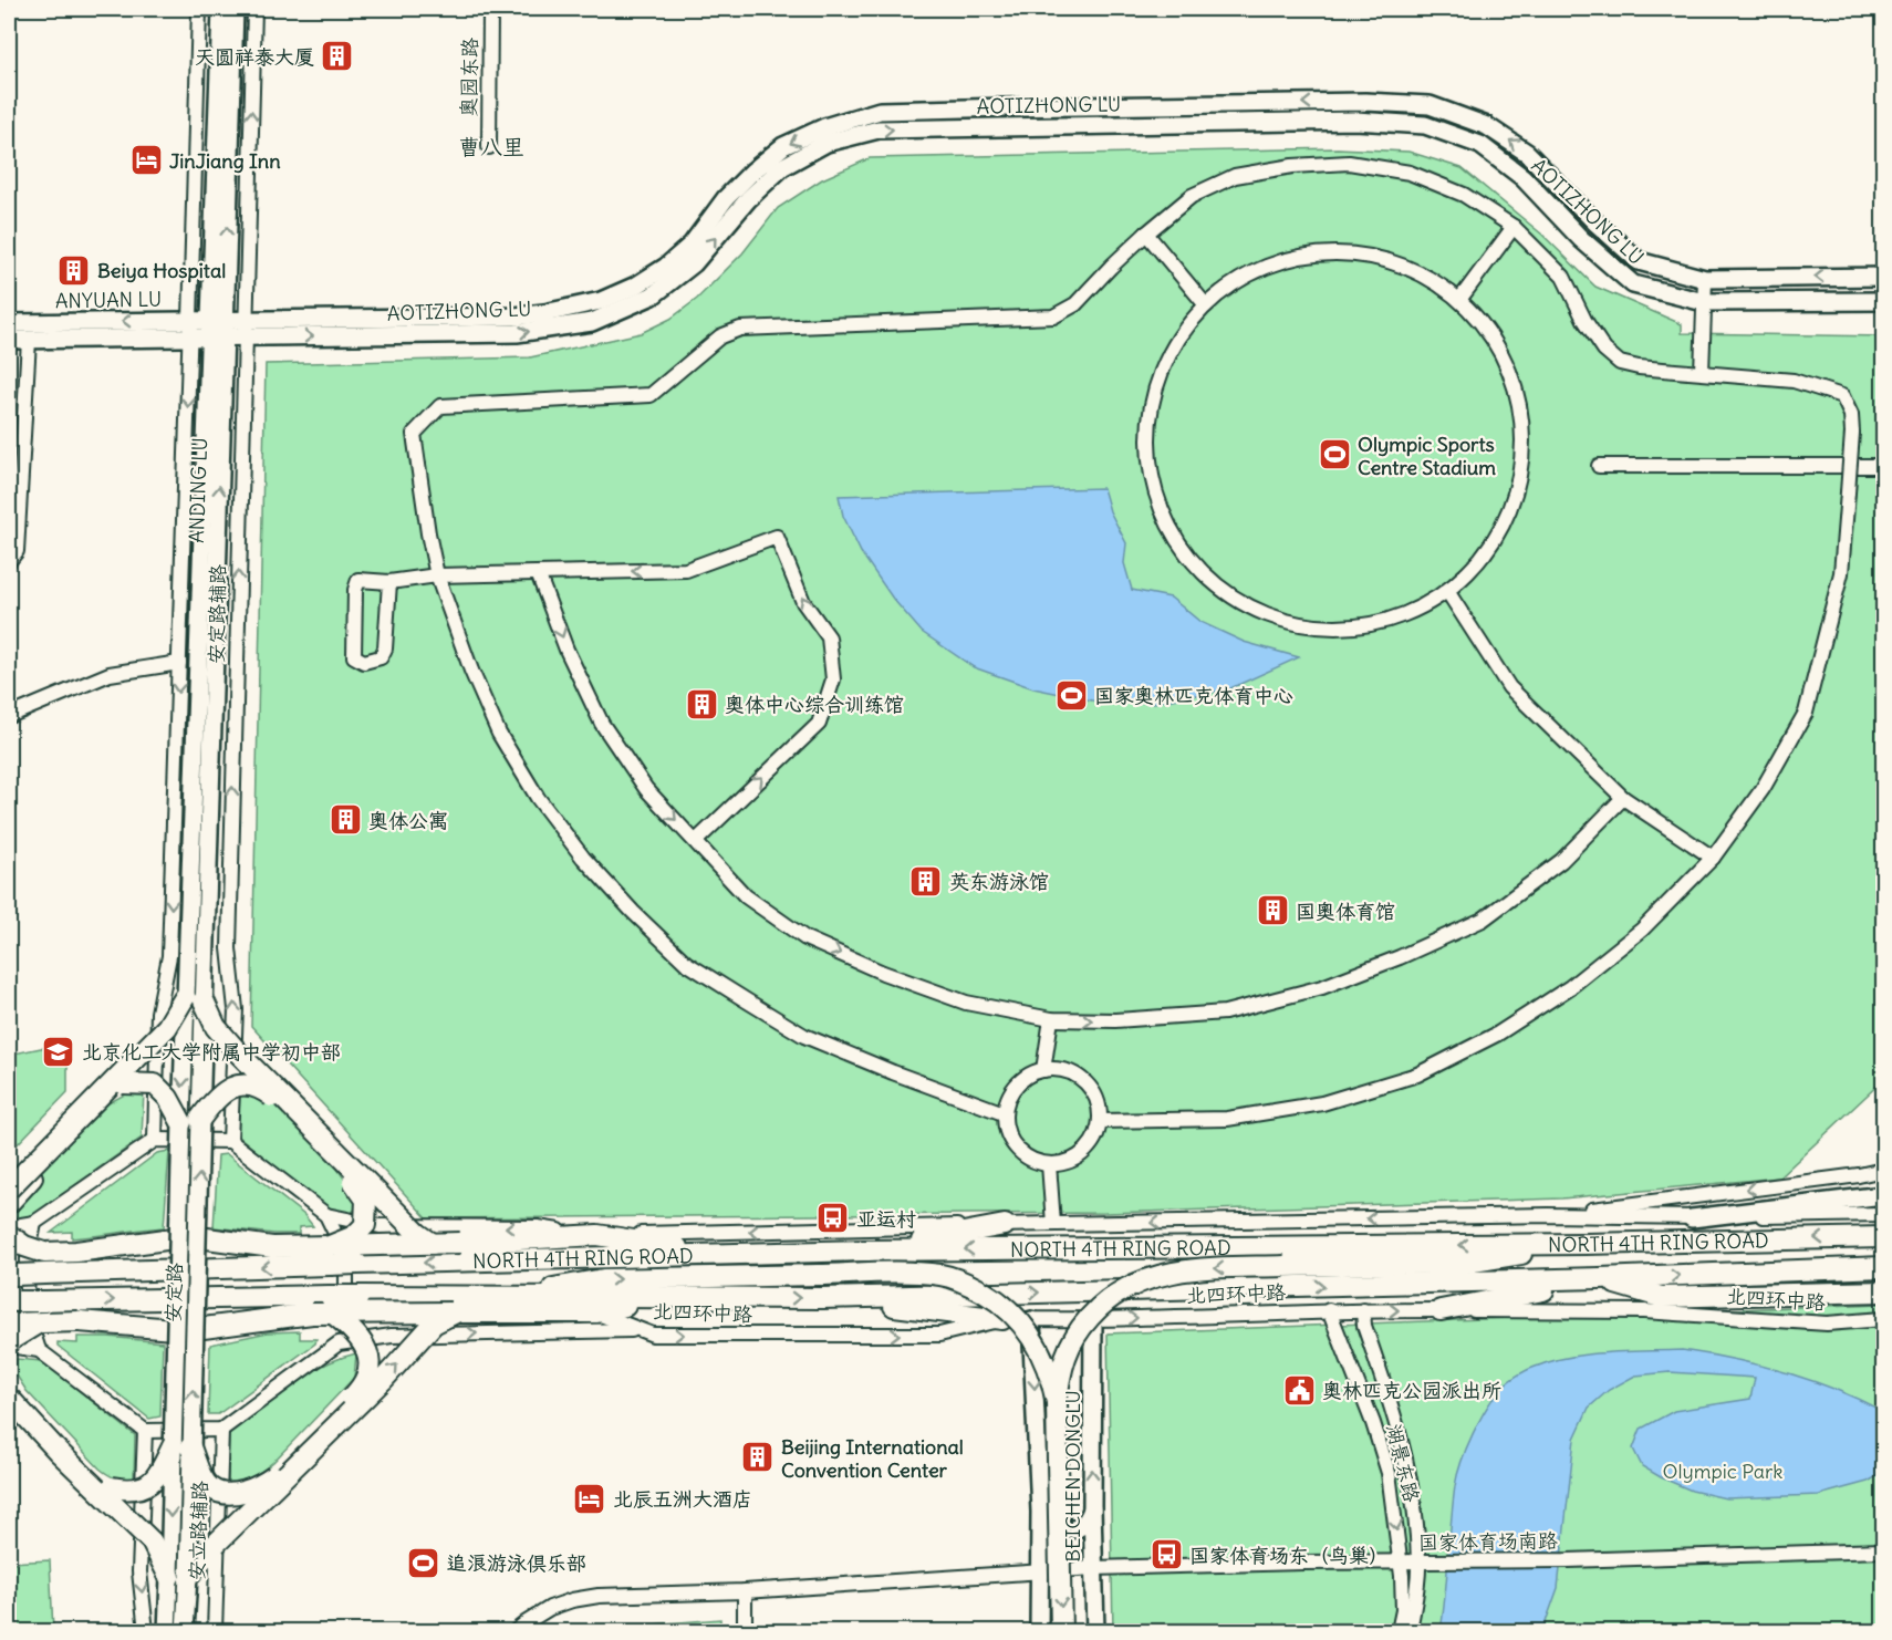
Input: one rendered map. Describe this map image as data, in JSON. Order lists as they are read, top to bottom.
{
  "streets": {
    "highway": ["NORTH 4TH RING ROAD"],
    "main road": [
      "AOTIZHONG LU",
      "ANYUAN LU",
      "ANDING LU",
      "安定路",
      "BEICHEN DONGLU"
    ],
    "street": [
      "奥园东路",
      "安定路辅路",
      "北四环中路",
      "湖景东路",
      "安立路辅路",
      "国家体育场南路"
    ]
  },
  "crossings": [
    ["AOTIZHONG LU", "ANYUAN LU"],
    ["AOTIZHONG LU", "ANDING LU"],
    ["AOTIZHONG LU", "安定路辅路"],
    ["ANYUAN LU", "ANDING LU"],
    ["ANYUAN LU", "安定路辅路"],
    ["ANDING LU", "安定路"],
    ["北四环中路", "湖景东路"],
    ["北四环中路", "BEICHEN DONGLU"],
    ["湖景东路", "国家体育场南路"],
    ["BEICHEN DONGLU", "国家体育场南路"]
  ],
  "districts": ["曹八里"],
  "parks": ["Olympic Park"],
  "places": {
    "building": [
      "天圆祥泰大厦",
      "Beiya Hospital",
      "奥体中心综合训练馆",
      "奥体公寓",
      "英东游泳馆",
      "国奥体育馆",
      "Beijing International Convention Center"
    ],
    "hotel": ["JinJiang Inn", "北辰五洲大酒店"],
    "sports": ["Olympic Sports Centre Stadium", "国家奥林匹克体育中心", "追浪游泳俱乐部"],
    "school or university": ["北京化工大学附属中学初中部"],
    "bus stop": ["亚运村", "国家体育场东（鸟巢）"],
    "public building": ["奥林匹克公园派出所"]
  }
}
